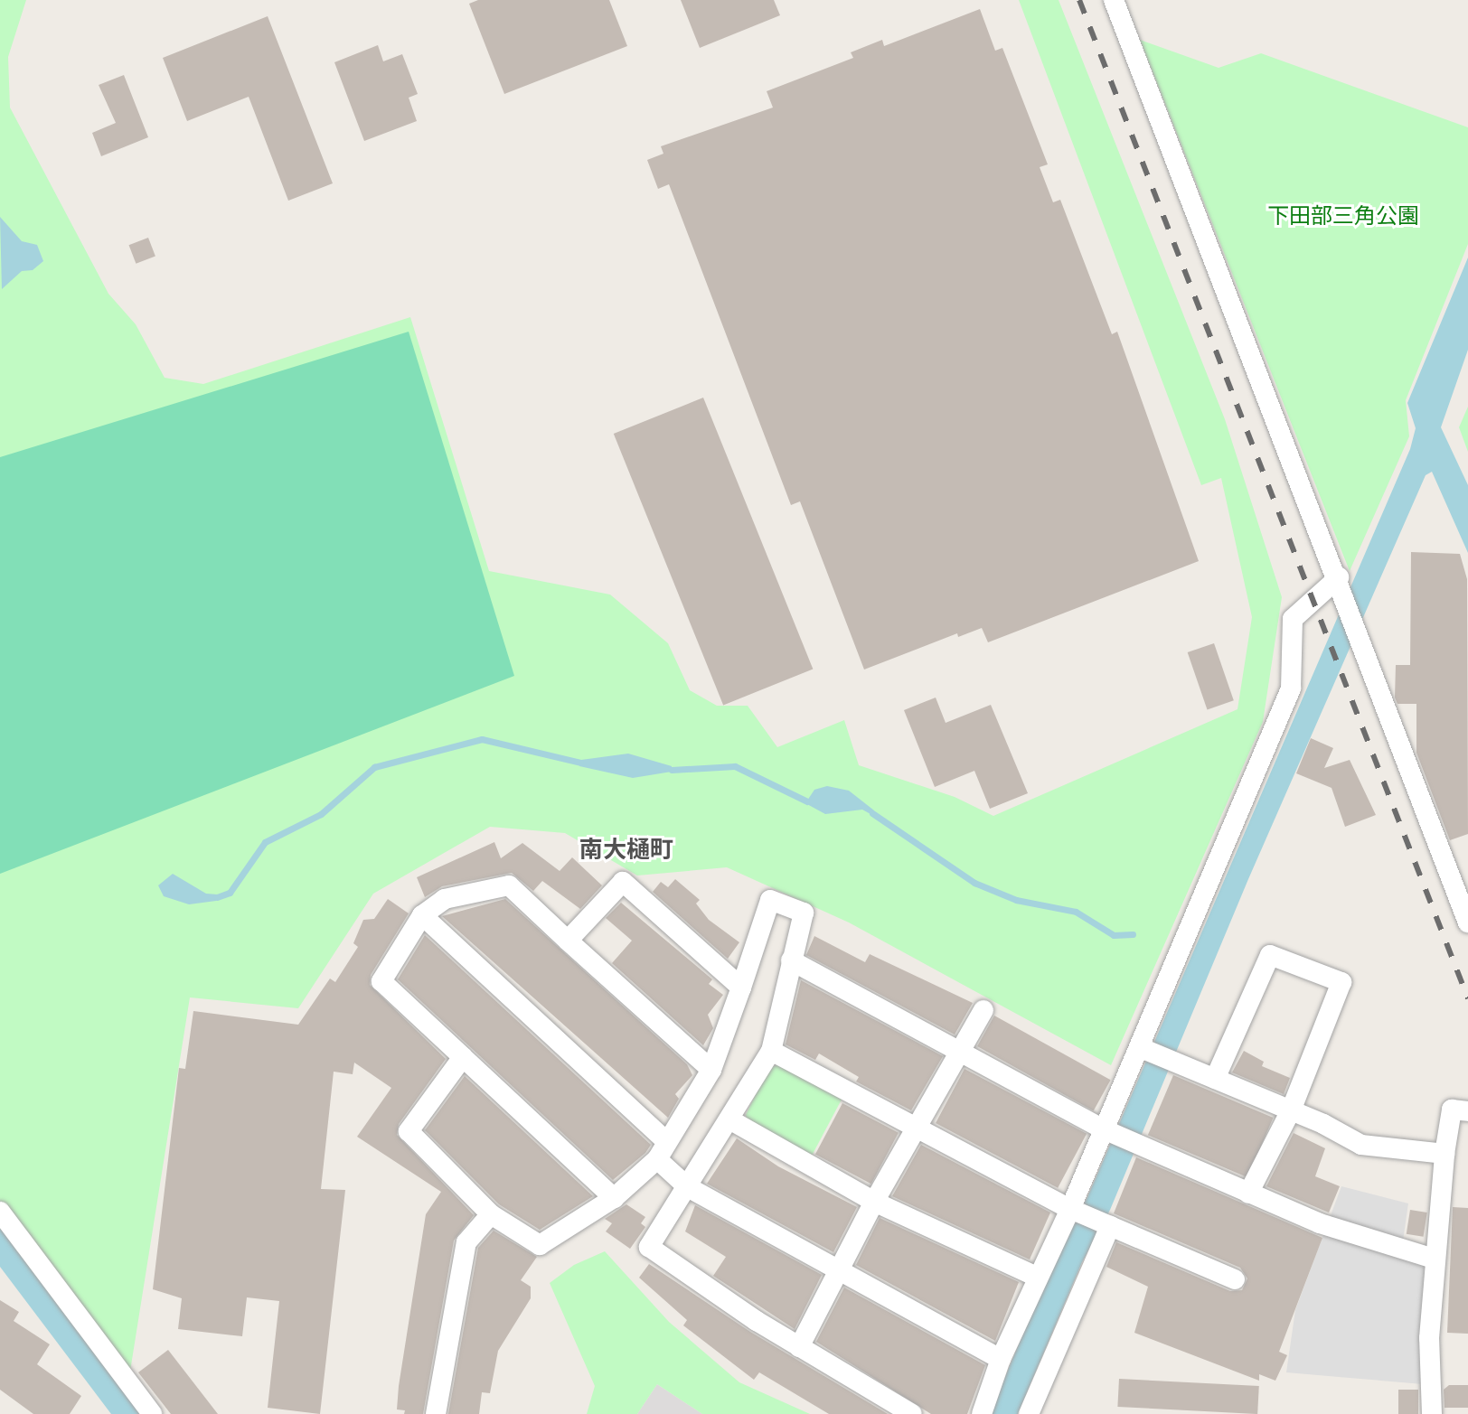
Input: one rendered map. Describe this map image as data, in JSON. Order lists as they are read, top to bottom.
{
  "districts": ["南大樋町"],
  "parks": ["下田部三角公園"]
}
